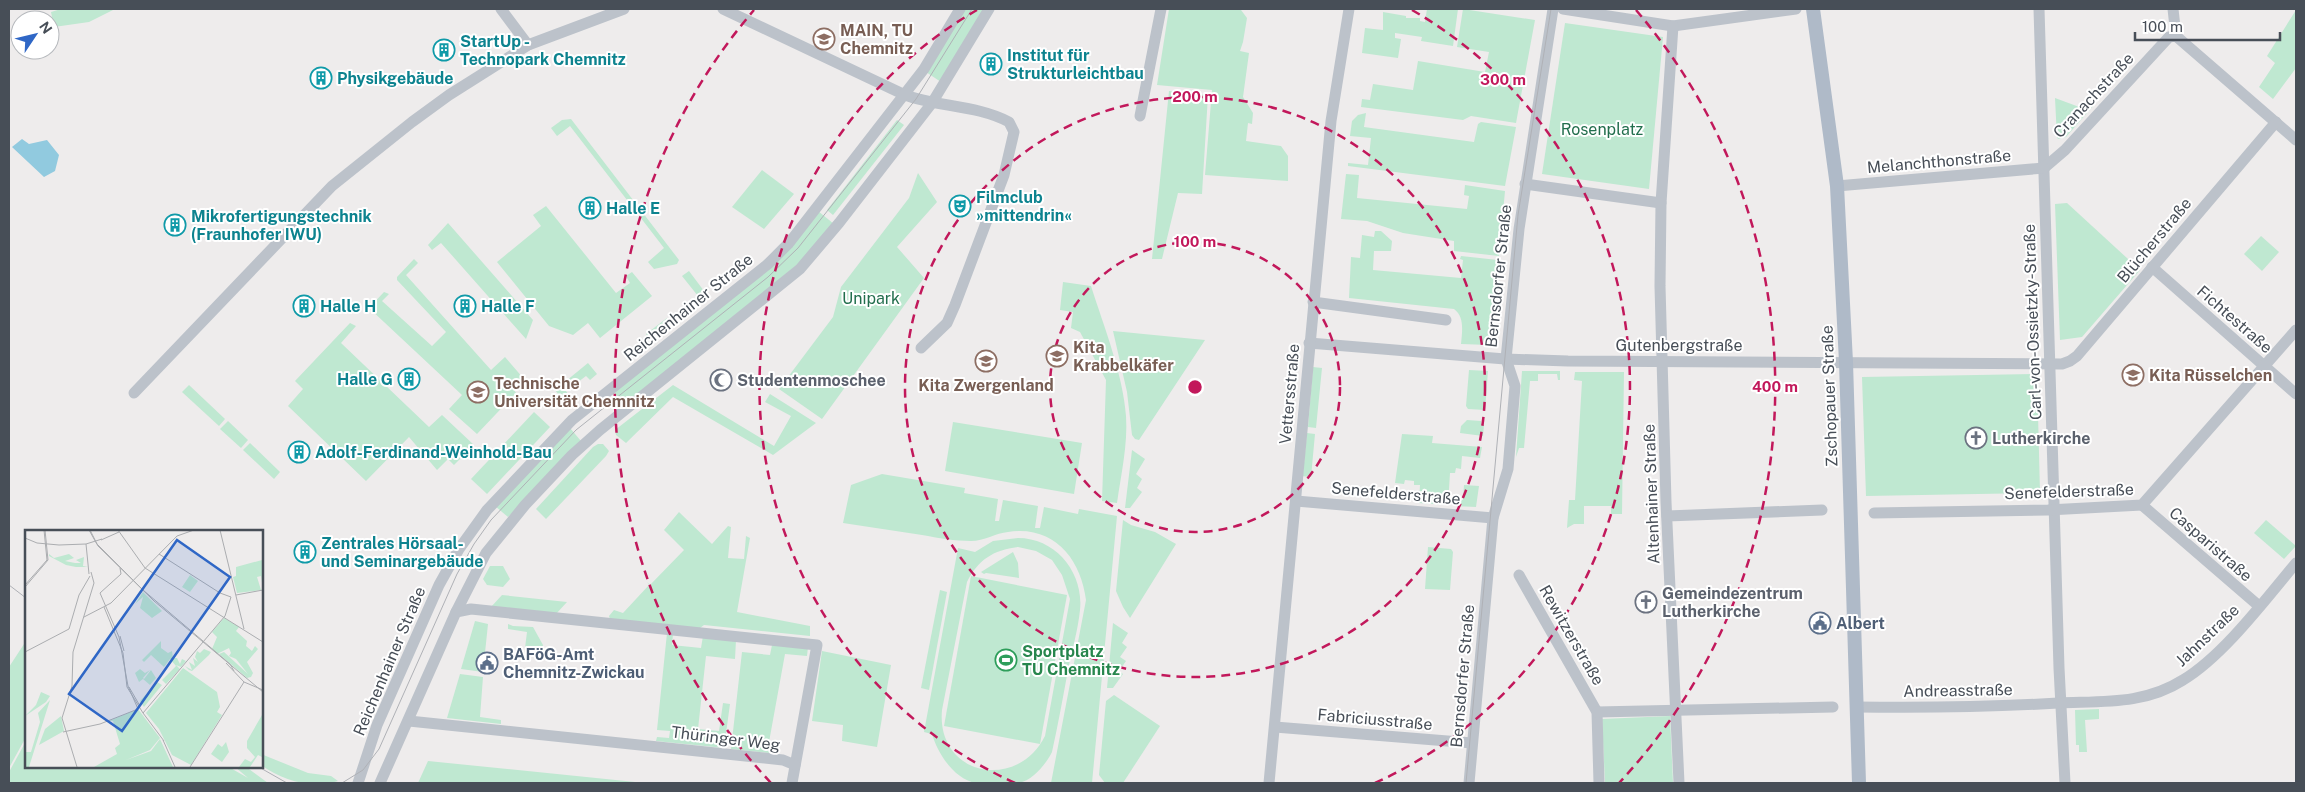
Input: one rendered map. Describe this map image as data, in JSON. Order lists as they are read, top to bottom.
{
  "streets": {
    "main road": ["Zschopauer Straße"],
    "street": [
      "Cranachstraße",
      "Melanchthonstraße",
      "Blücherstraße",
      "Bernsdorfer Straße",
      "Reichenhainer Straße",
      "Fichtestraße",
      "Carl-von-Ossietzky-Straße",
      "Gutenbergstraße",
      "Vettersstraße",
      "Senefelderstraße",
      "Altenhainer Straße",
      "Casparistraße",
      "Rewitzerstraße",
      "Jahnstraße",
      "Andreasstraße",
      "Fabriciusstraße",
      "Thüringer Weg"
    ]
  },
  "crossings": [
    ["Cranachstraße", "Melanchthonstraße"],
    ["Cranachstraße", "Carl-von-Ossietzky-Straße"],
    ["Melanchthonstraße", "Carl-von-Ossietzky-Straße"],
    ["Melanchthonstraße", "Zschopauer Straße"],
    ["Blücherstraße", "Fichtestraße"],
    ["Blücherstraße", "Carl-von-Ossietzky-Straße"],
    ["Blücherstraße", "Gutenbergstraße"],
    ["Bernsdorfer Straße", "Gutenbergstraße"],
    ["Bernsdorfer Straße", "Senefelderstraße"],
    ["Bernsdorfer Straße", "Fabriciusstraße"],
    ["Fichtestraße", "Senefelderstraße"],
    ["Carl-von-Ossietzky-Straße", "Gutenbergstraße"],
    ["Carl-von-Ossietzky-Straße", "Senefelderstraße"],
    ["Carl-von-Ossietzky-Straße", "Jahnstraße"],
    ["Carl-von-Ossietzky-Straße", "Andreasstraße"],
    ["Gutenbergstraße", "Vettersstraße"],
    ["Gutenbergstraße", "Zschopauer Straße"],
    ["Gutenbergstraße", "Altenhainer Straße"],
    ["Vettersstraße", "Senefelderstraße"],
    ["Vettersstraße", "Fabriciusstraße"],
    ["Zschopauer Straße", "Andreasstraße"],
    ["Senefelderstraße", "Casparistraße"],
    ["Casparistraße", "Jahnstraße"],
    ["Jahnstraße", "Andreasstraße"]
  ],
  "parks": ["Rosenplatz", "Unipark"],
  "places": {
    "school or university": [
      "MAIN, TU Chemnitz",
      "Kita Krabbelkäfer",
      "Kita Zwergenland",
      "Kita Rüsselchen",
      "Technische Universität Chemnitz"
    ],
    "building": [
      "StartUp - Technopark Chemnitz",
      "Institut für Strukturleichtbau",
      "Physikgebäude",
      "Halle E",
      "Mikrofertigungstechnik (Fraunhofer IWU)",
      "Halle H",
      "Halle F",
      "Halle G",
      "Adolf-Ferdinand-Weinhold-Bau",
      "Zentrales Hörsaal- und Seminargebäude"
    ],
    "theatre": ["Filmclub »mittendrin«"],
    "mosque": ["Studentenmoschee"],
    "church": ["Lutherkirche", "Gemeindezentrum Lutherkirche"],
    "public building": ["Albert", "BAFöG-Amt Chemnitz-Zwickau"],
    "sports": ["Sportplatz TU Chemnitz"]
  },
  "scale_bar": "100 m",
  "north": "top right",
  "rings": [
    "300 m",
    "200 m",
    "100 m",
    "400 m"
  ]
}
